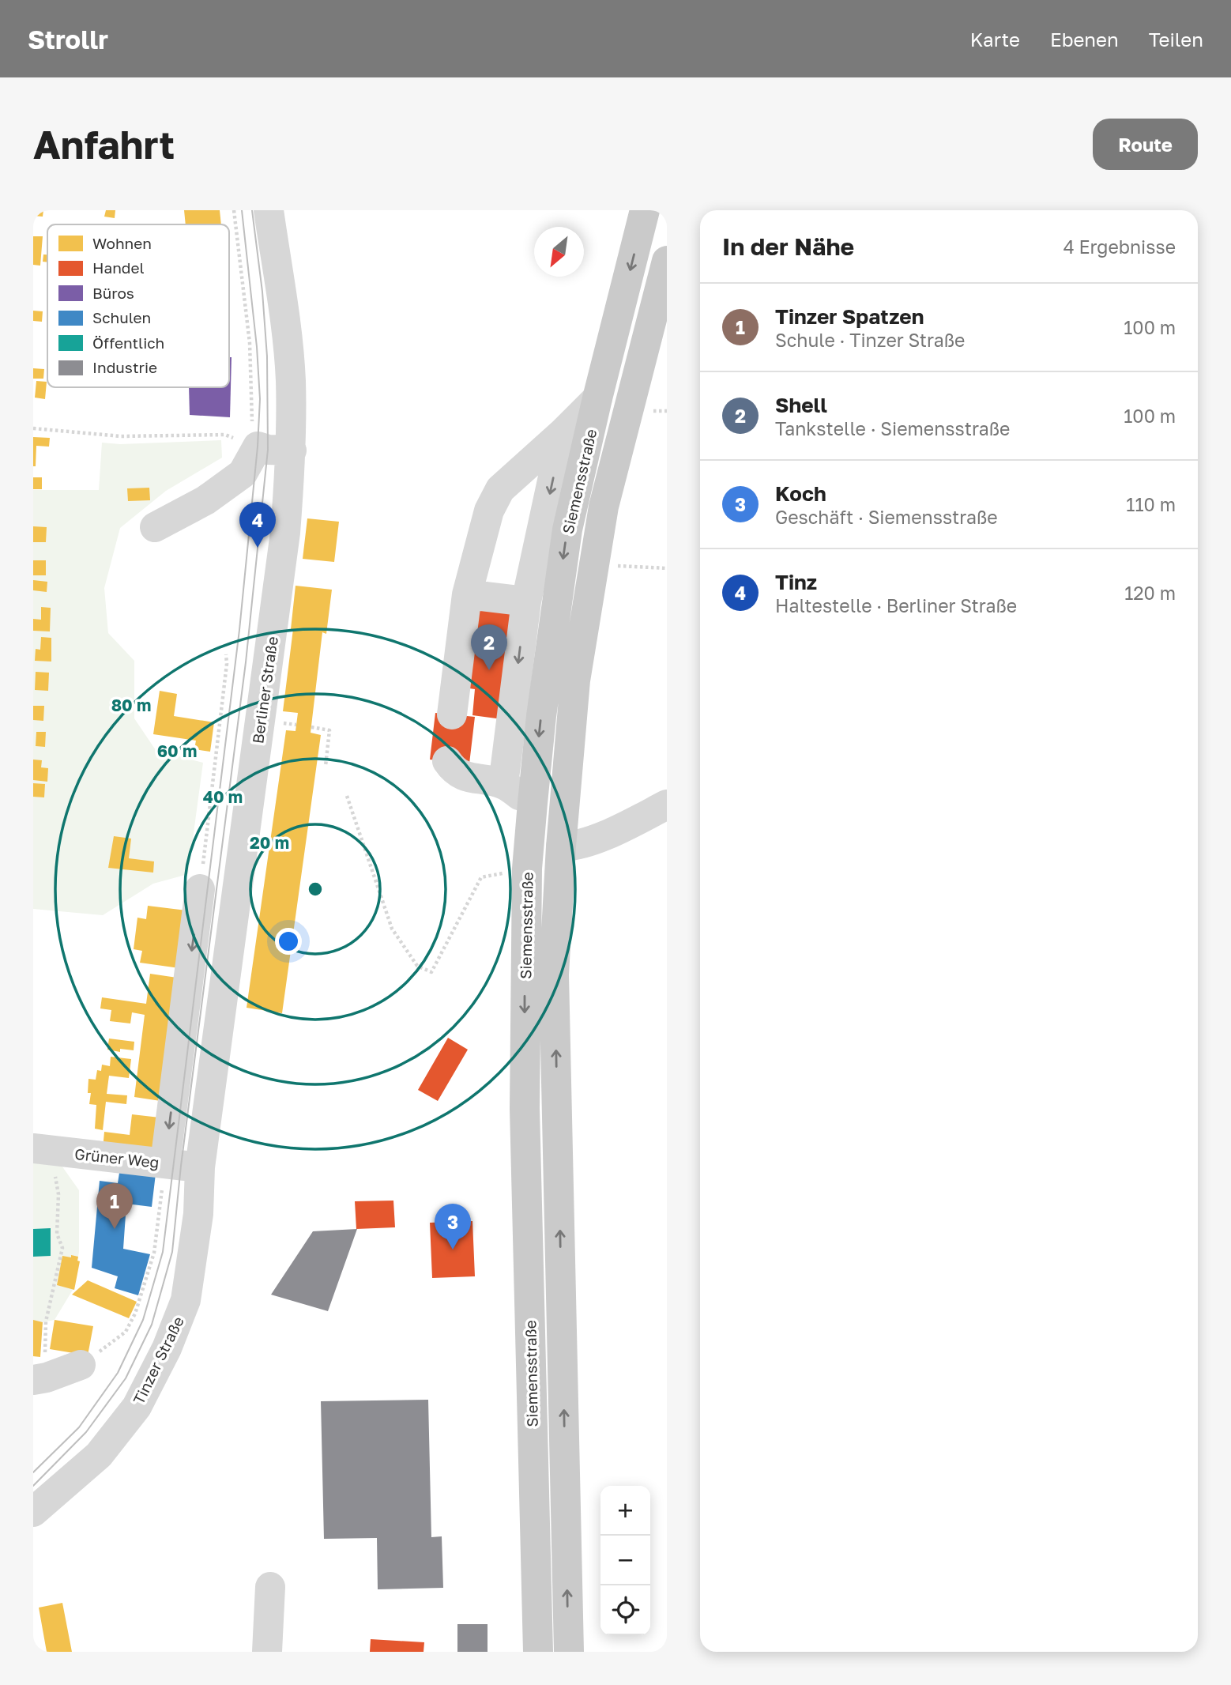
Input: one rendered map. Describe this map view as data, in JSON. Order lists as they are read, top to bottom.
{
  "streets": {
    "main road": ["Siemensstraße"],
    "street": ["Berliner Straße", "Grüner Weg", "Tinzer Straße"]
  },
  "crossings": [
    ["Berliner Straße", "Grüner Weg"],
    ["Berliner Straße", "Tinzer Straße"],
    ["Grüner Weg", "Tinzer Straße"]
  ],
  "legend": [
    "Wohnen",
    "Handel",
    "Büros",
    "Schulen",
    "Öffentlich",
    "Industrie"
  ],
  "north": "bottom left",
  "page": {
    "header": "Strollr",
    "nav": ["Karte", "Ebenen", "Teilen"],
    "buttons": "Route",
    "title": "Anfahrt",
    "heading": ["In der Nähe", "4 Ergebnisse"],
    "list": [
      {
        "mark": "1",
        "name": "Tinzer Spatzen",
        "note": "Schule · Tinzer Straße",
        "value": "100 m"
      },
      {
        "mark": "2",
        "name": "Shell",
        "note": "Tankstelle · Siemensstraße",
        "value": "100 m"
      },
      {
        "mark": "3",
        "name": "Koch",
        "note": "Geschäft · Siemensstraße",
        "value": "110 m"
      },
      {
        "mark": "4",
        "name": "Tinz",
        "note": "Haltestelle · Berliner Straße",
        "value": "120 m"
      }
    ],
    "pins": [
      "4",
      "2",
      "1",
      "3"
    ],
    "map_buttons": ["+", "−"]
  },
  "rings": [
    "80 m",
    "60 m",
    "40 m",
    "20 m"
  ]
}
